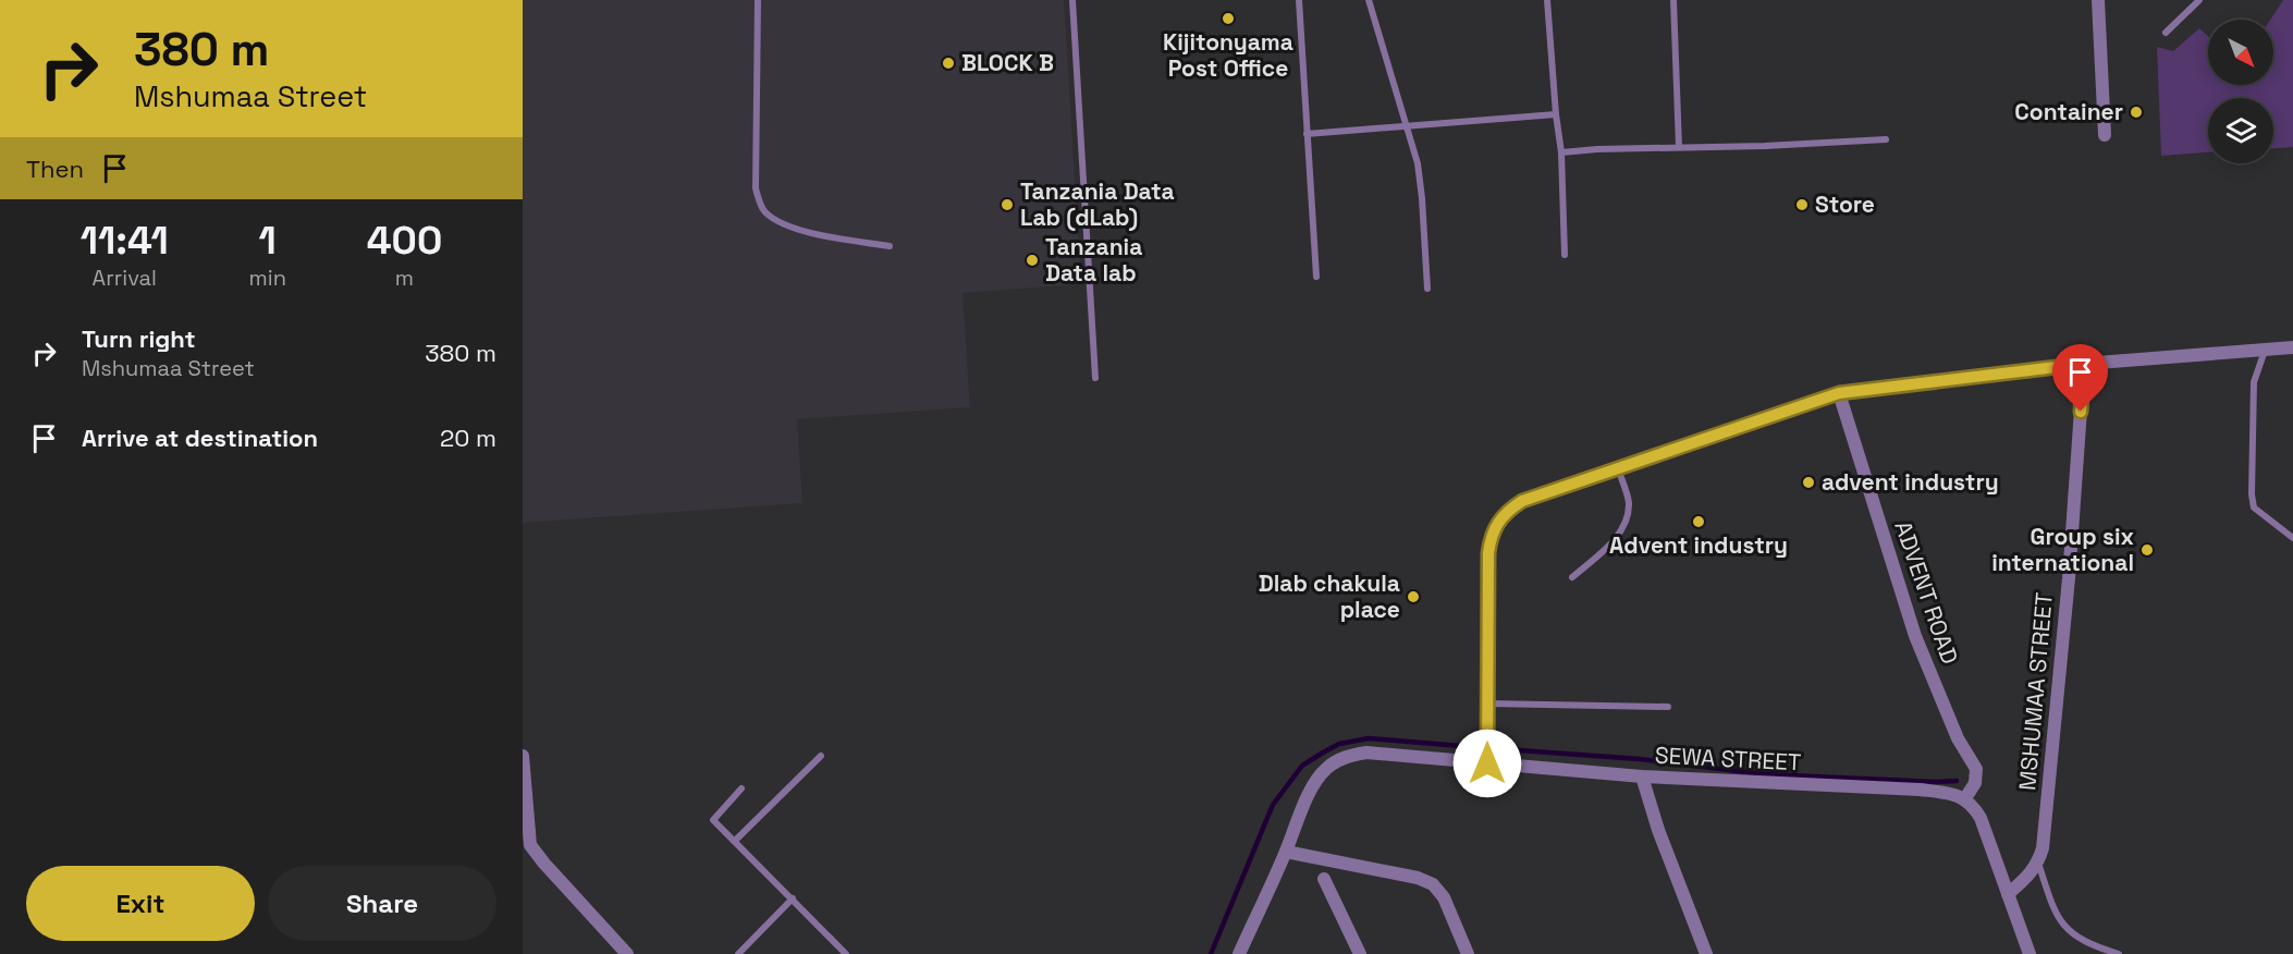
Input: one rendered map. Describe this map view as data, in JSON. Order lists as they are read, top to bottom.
{
  "streets": {
    "street": ["ADVENT ROAD", "MSHUMAA STREET", "SEWA STREET"]
  },
  "crossings": [
    ["ADVENT ROAD", "SEWA STREET"]
  ],
  "places": [
    "Kijitonyama Post Office",
    "BLOCK B",
    "Container",
    "Tanzania Data Lab (dLab)",
    "Store",
    "Tanzania Data lab",
    "advent industry",
    "Advent industry",
    "Group six international",
    "Dlab chakula place"
  ],
  "north": "bottom right",
  "page": {
    "turn": ["380 m", "Mshumaa Street"],
    "then": "Then",
    "eta": [
      "11:41",
      "Arrival",
      "1",
      "min",
      "400",
      "m"
    ],
    "list": [
      {
        "name": "Turn right",
        "note": "Mshumaa Street",
        "value": "380 m"
      },
      {
        "name": "Arrive at destination",
        "value": "20 m"
      }
    ],
    "buttons": ["Exit", "Share"]
  }
}
